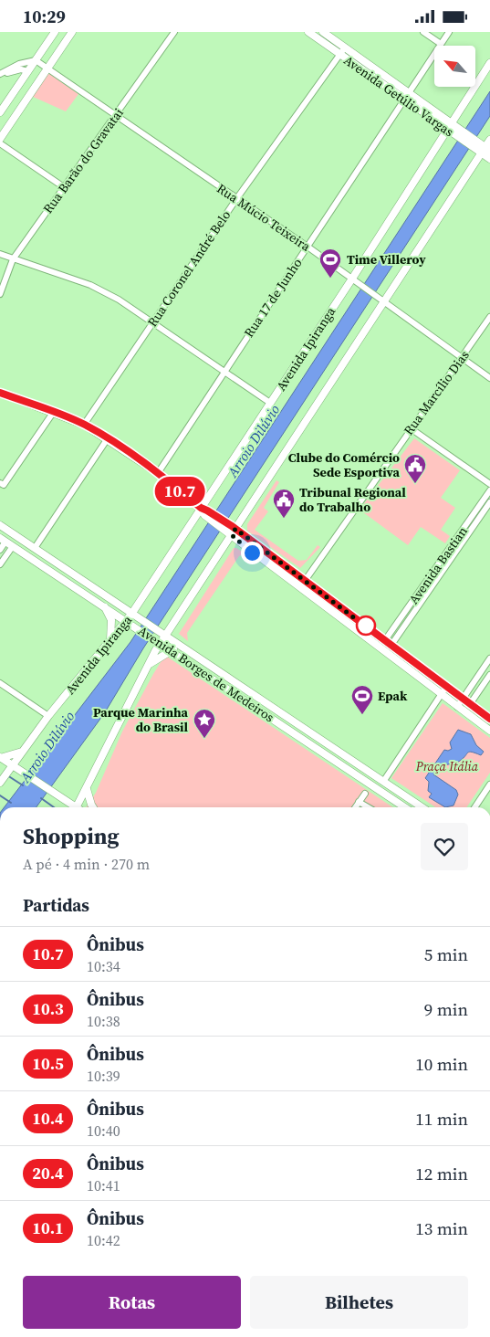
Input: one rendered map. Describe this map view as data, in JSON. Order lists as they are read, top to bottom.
{
  "streets": {
    "main road": ["Avenida Getúlio Vargas", "Avenida Ipiranga", "Avenida Borges de Medeiros"],
    "street": [
      "Rua Barão do Gravatai",
      "Rua Múcio Teixeira",
      "Rua Coronel André Belo",
      "Rua 17 de Junho",
      "Rua Marcílio Dias",
      "Avenida Bastian"
    ]
  },
  "crossings": [
    ["Avenida Getúlio Vargas", "Rua Coronel André Belo"],
    ["Avenida Getúlio Vargas", "Rua 17 de Junho"],
    ["Avenida Getúlio Vargas", "Avenida Ipiranga"],
    ["Rua Barão do Gravatai", "Rua Múcio Teixeira"],
    ["Rua Múcio Teixeira", "Rua Coronel André Belo"],
    ["Rua Múcio Teixeira", "Rua 17 de Junho"],
    ["Rua Múcio Teixeira", "Avenida Ipiranga"],
    ["Rua Múcio Teixeira", "Rua Marcílio Dias"],
    ["Avenida Ipiranga", "Avenida Borges de Medeiros"]
  ],
  "water": ["Arroio Dilúvio"],
  "parks": ["Praça Itália"],
  "places": {
    "sports": ["Time Villeroy", "Epak"],
    "public building": ["Clube do Comércio Sede Esportiva", "Tribunal Regional do Trabalho"],
    "place": ["Parque Marinha do Brasil"]
  },
  "lines": ["bus line 10.7"],
  "north": "top left",
  "page": {
    "status": "10:29",
    "on_map": "10.7",
    "heading": [
      ["Shopping", "A pé · 4 min · 270 m"],
      "Partidas"
    ],
    "list": [
      {
        "mark": "10.7",
        "name": "Ônibus",
        "note": "10:34",
        "value": "5 min"
      },
      {
        "mark": "10.3",
        "name": "Ônibus",
        "note": "10:38",
        "value": "9 min"
      },
      {
        "mark": "10.5",
        "name": "Ônibus",
        "note": "10:39",
        "value": "10 min"
      },
      {
        "mark": "10.4",
        "name": "Ônibus",
        "note": "10:40",
        "value": "11 min"
      },
      {
        "mark": "20.4",
        "name": "Ônibus",
        "note": "10:41",
        "value": "12 min"
      },
      {
        "mark": "10.1",
        "name": "Ônibus",
        "note": "10:42",
        "value": "13 min"
      }
    ],
    "buttons": ["Rotas", "Bilhetes"]
  }
}
